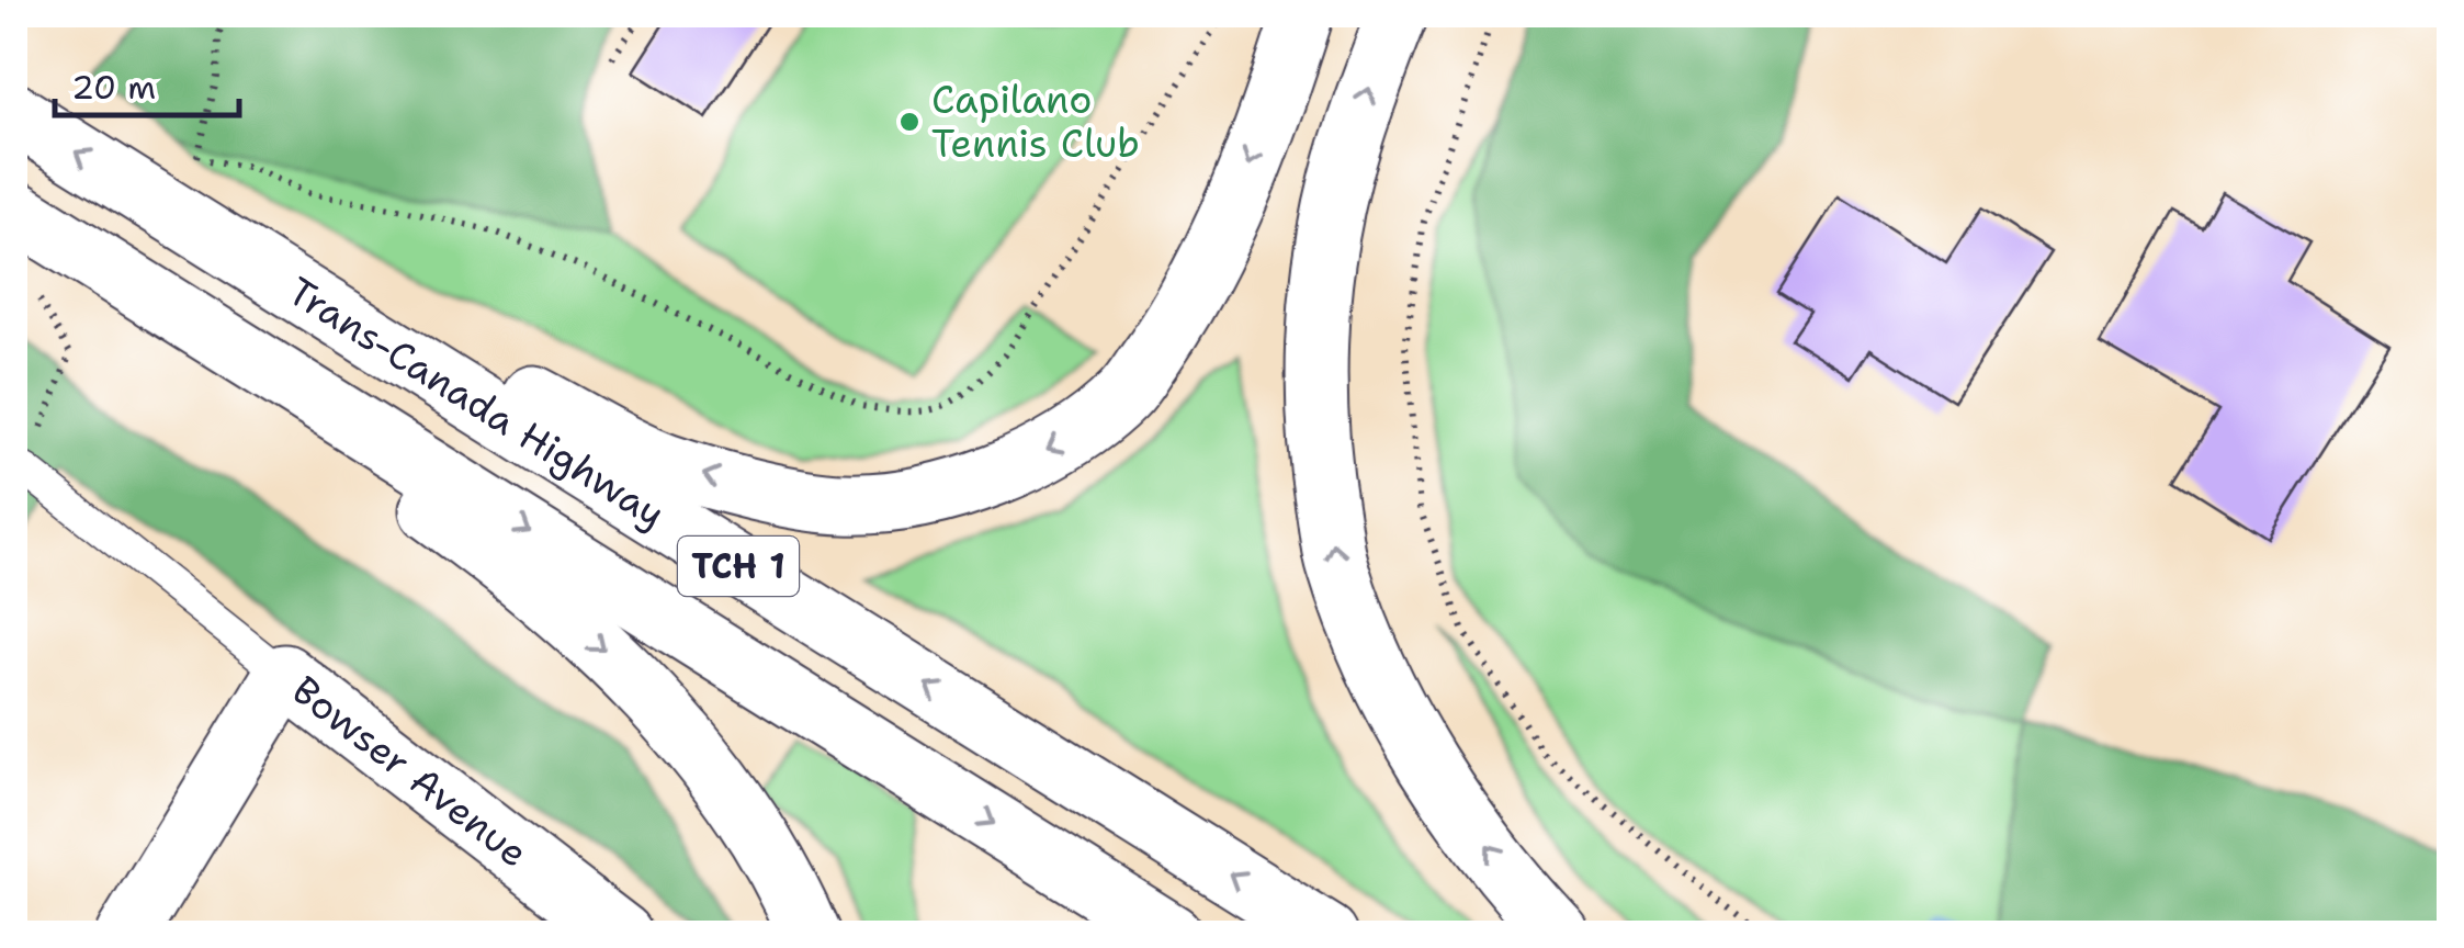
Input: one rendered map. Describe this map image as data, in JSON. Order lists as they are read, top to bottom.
{
  "streets": {
    "main road": ["Trans-Canada Highway", "TCH 1", "Bowser Avenue"]
  },
  "places": ["Capilano Tennis Club"],
  "scale_bar": "20 m"
}
